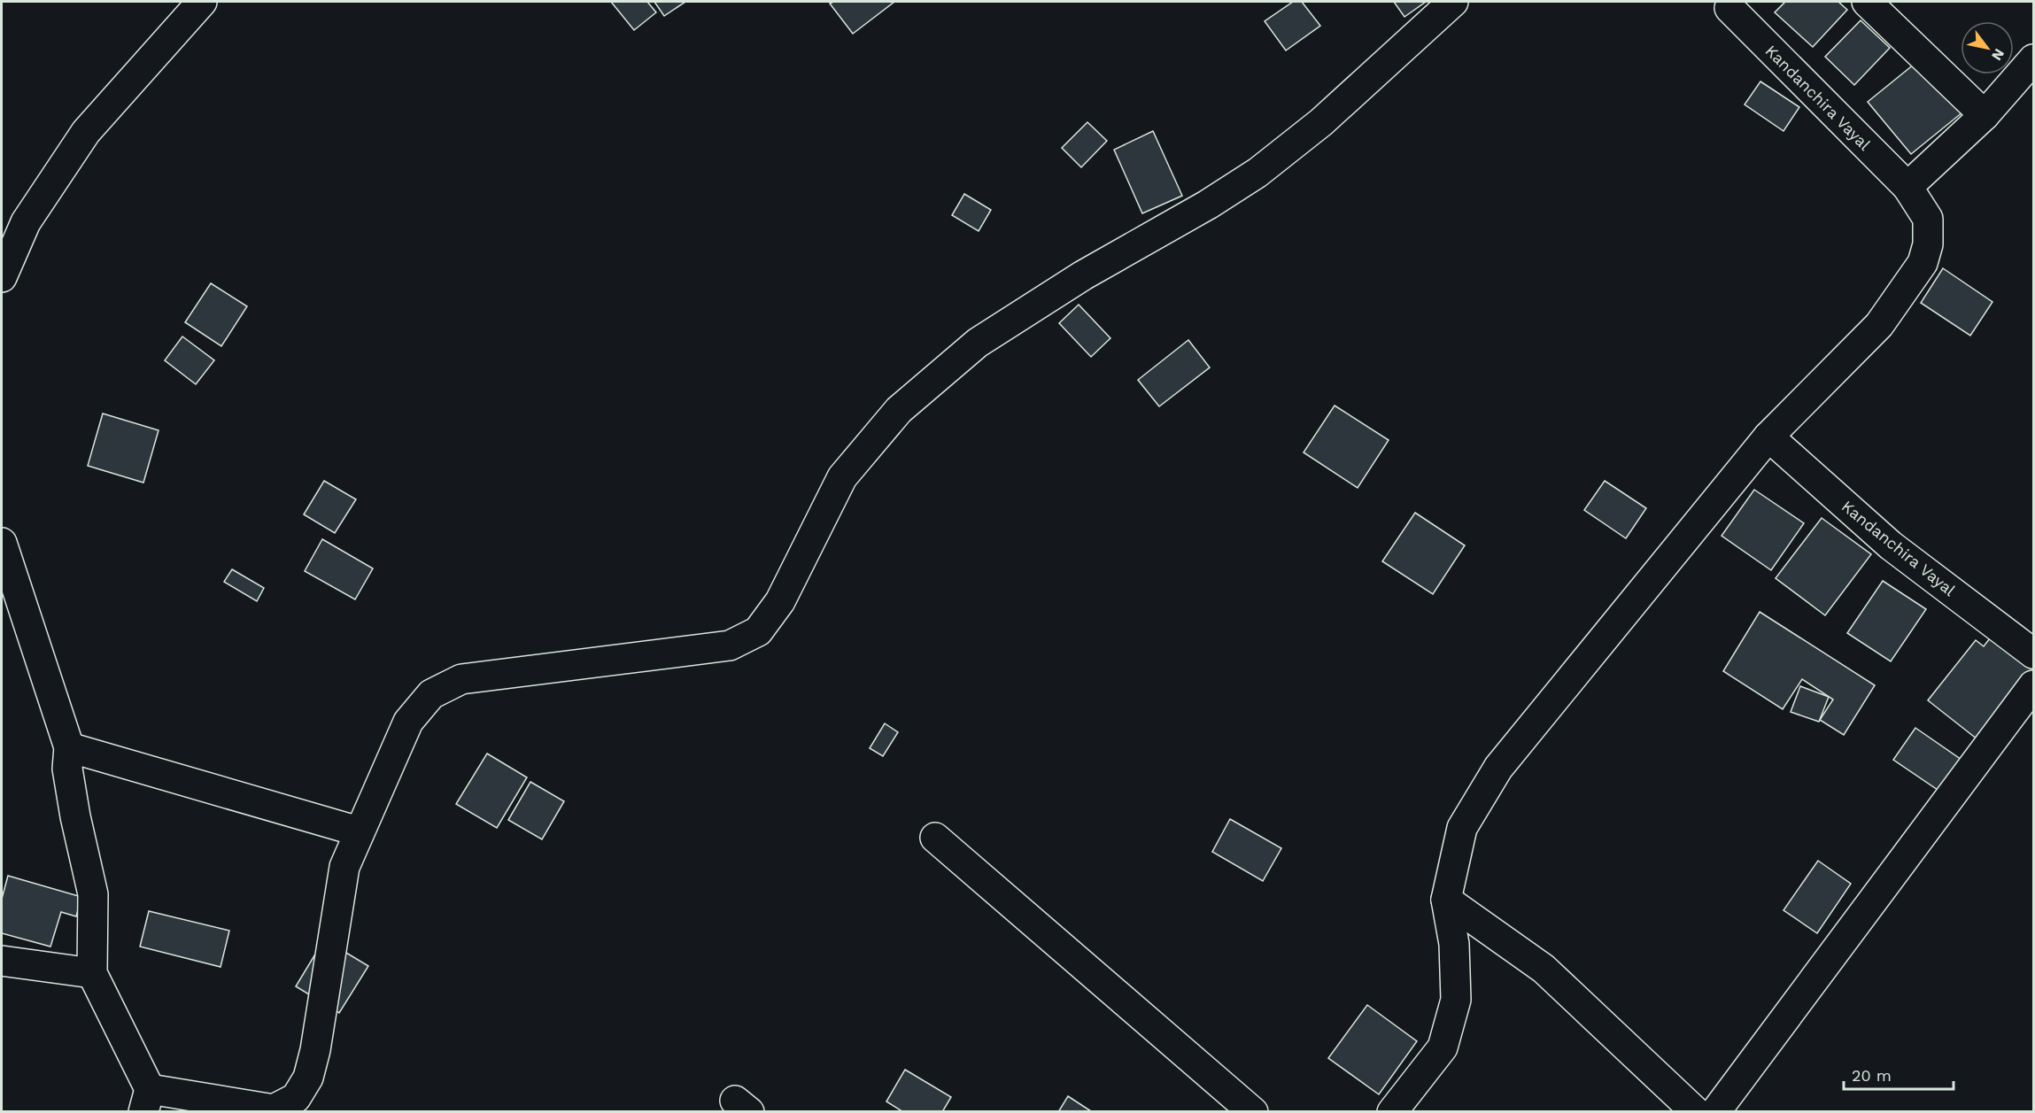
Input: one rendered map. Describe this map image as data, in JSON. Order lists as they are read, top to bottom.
{
  "streets": {
    "street": ["Kandanchira Vayal"]
  },
  "scale_bar": "20 m",
  "north": "bottom right"
}
